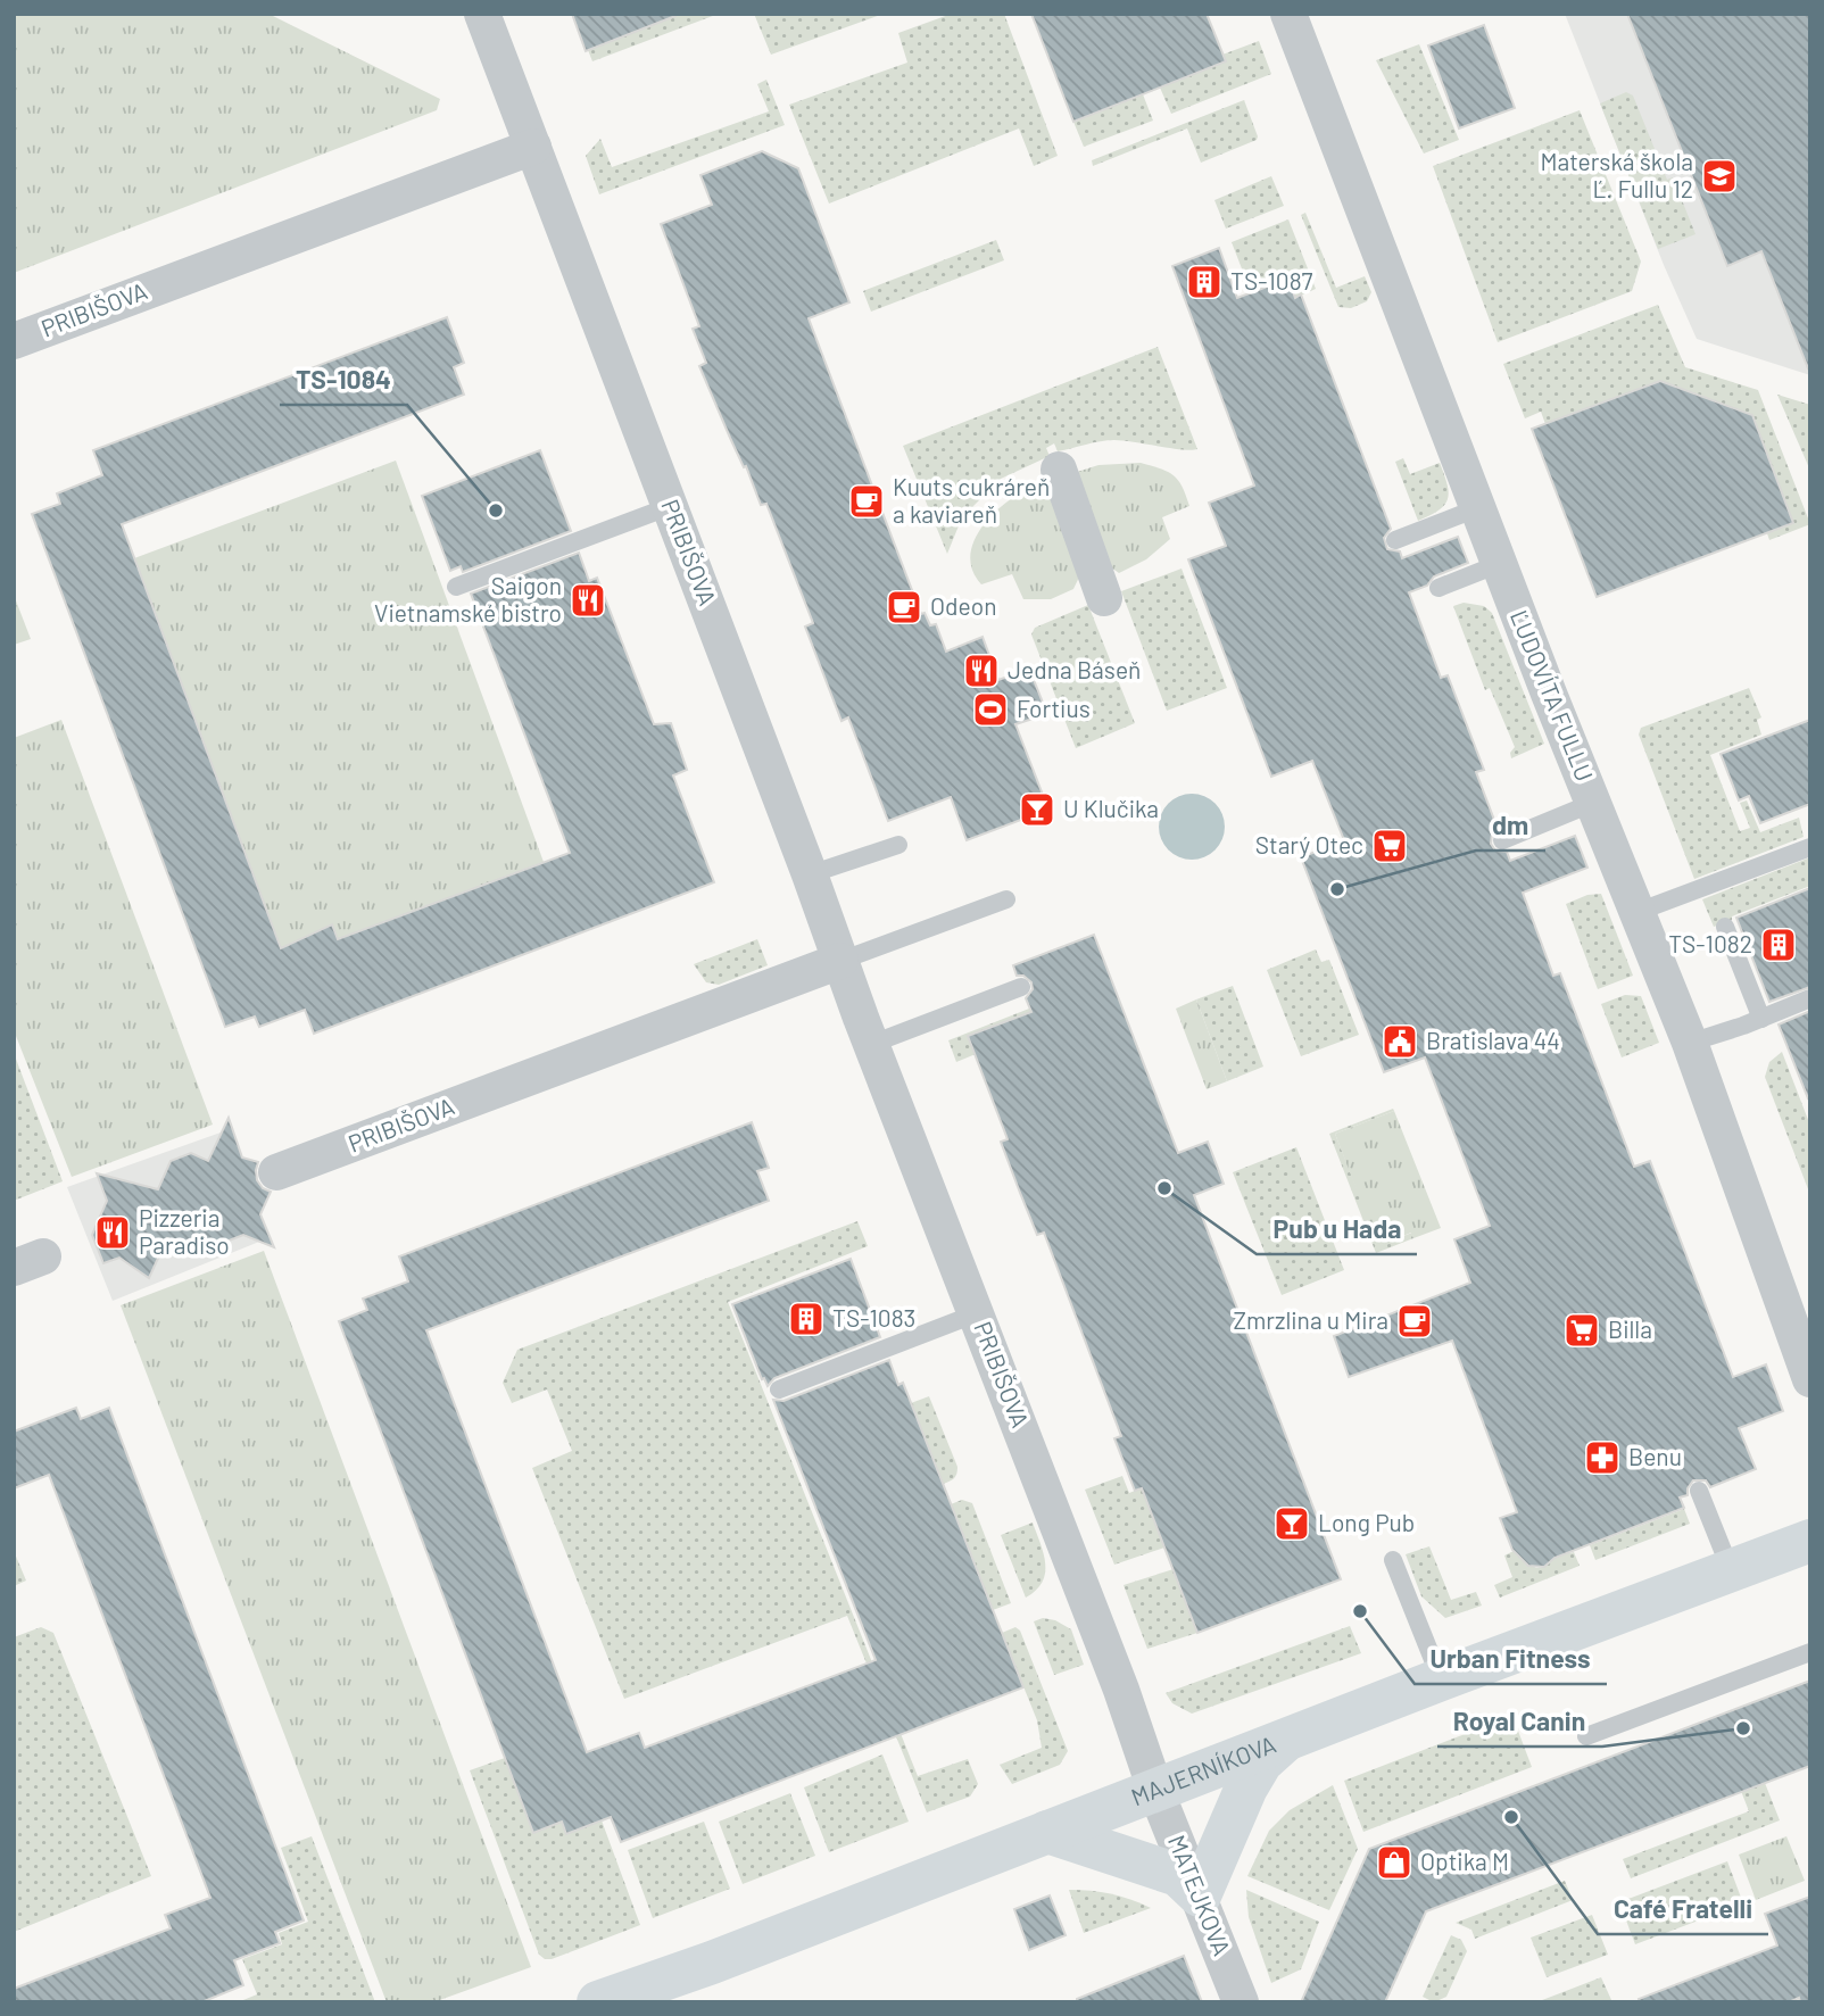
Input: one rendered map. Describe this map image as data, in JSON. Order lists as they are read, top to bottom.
{
  "streets": {
    "street": [
      "PRIBIŠOVA",
      "ĽUDOVÍTA FULLU",
      "MAJERNÍKOVA",
      "MATEJKOVA"
    ]
  },
  "crossings": [
    ["PRIBIŠOVA", "MAJERNÍKOVA"],
    ["PRIBIŠOVA", "MATEJKOVA"],
    ["MAJERNÍKOVA", "MATEJKOVA"]
  ],
  "places": {
    "school or university": ["Materská škola Ľ. Fullu 12"],
    "building": ["TS-1087", "TS-1082", "TS-1083"],
    "cafe": ["Kuuts cukráreň a kaviareň", "Odeon", "Zmrzlina u Mira"],
    "other": [
      "TS-1084",
      "dm",
      "Pub u Hada",
      "Urban Fitness",
      "Royal Canin",
      "Café Fratelli"
    ],
    "restaurant": ["Saigon Vietnamské bistro", "Jedna Báseň", "Pizzeria Paradiso"],
    "sports": ["Fortius"],
    "bar": ["U Klučika", "Long Pub"],
    "supermarket": ["Starý Otec", "Billa"],
    "public building": ["Bratislava 44"],
    "pharmacy": ["Benu"],
    "shop": ["Optika M"]
  }
}
